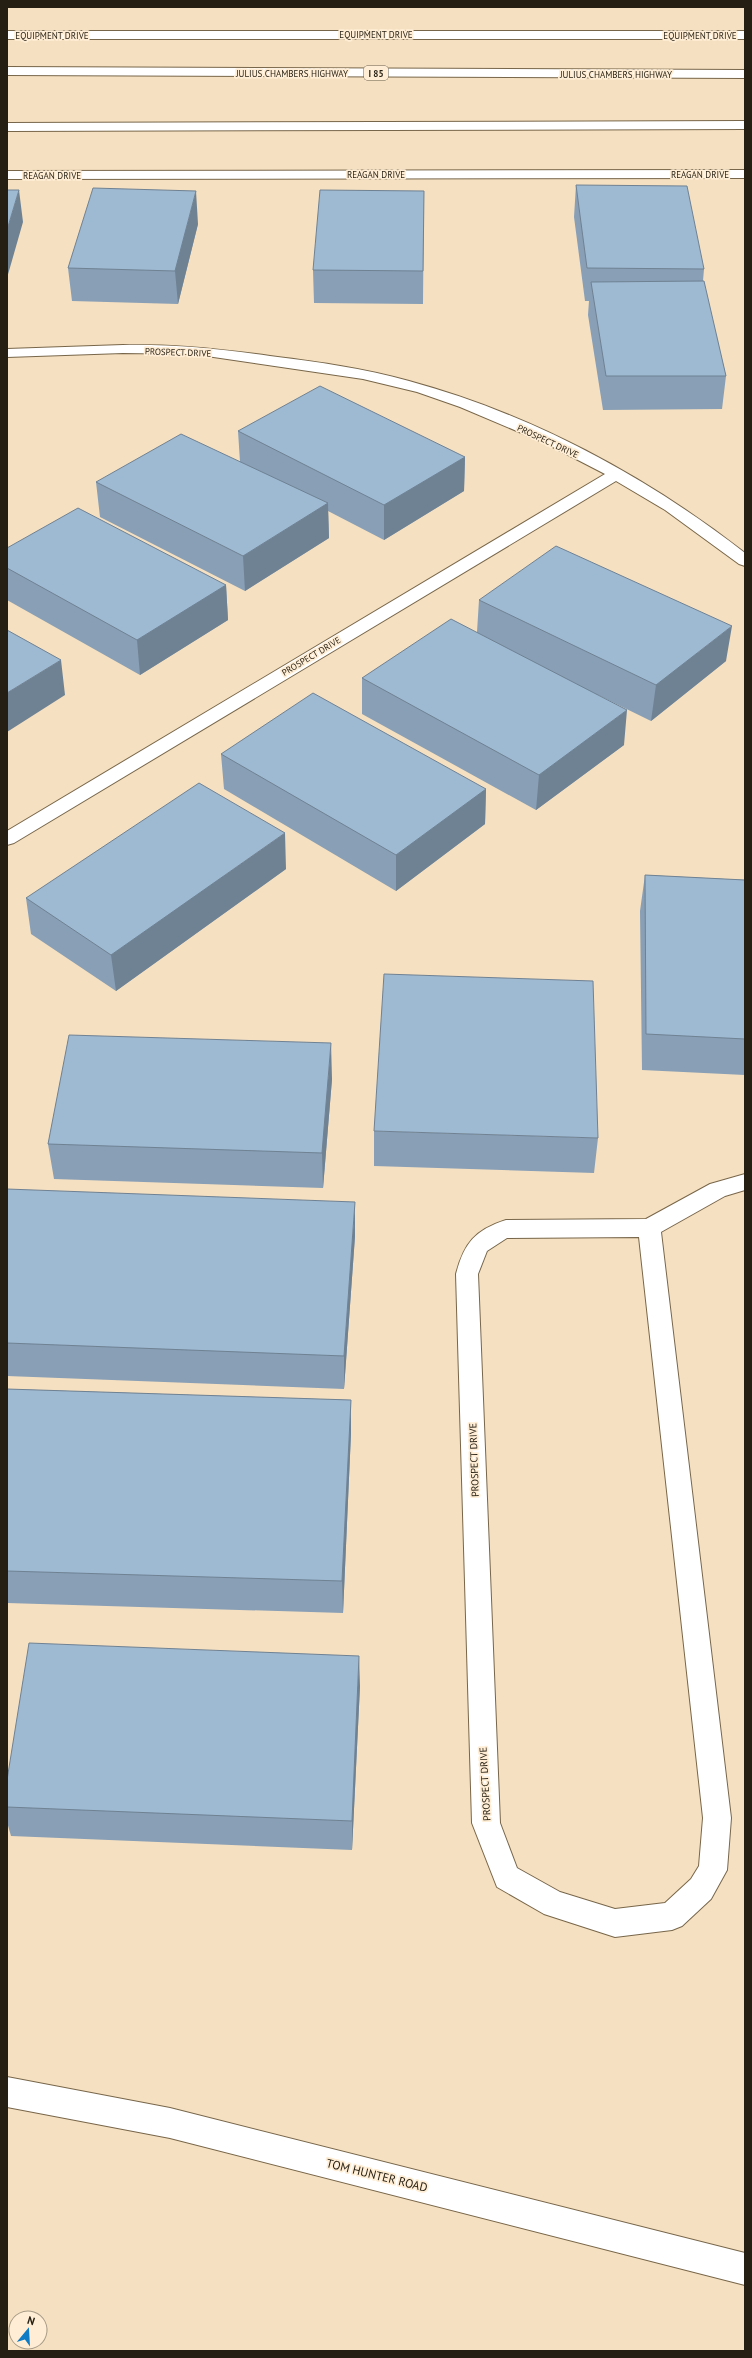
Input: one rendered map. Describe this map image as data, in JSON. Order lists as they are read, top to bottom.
{
  "streets": {
    "main road": [
      "EQUIPMENT DRIVE",
      "JULIUS CHAMBERS HIGHWAY",
      "I 85",
      "REAGAN DRIVE",
      "PROSPECT DRIVE",
      "TOM HUNTER ROAD"
    ]
  },
  "north": "top"
}
